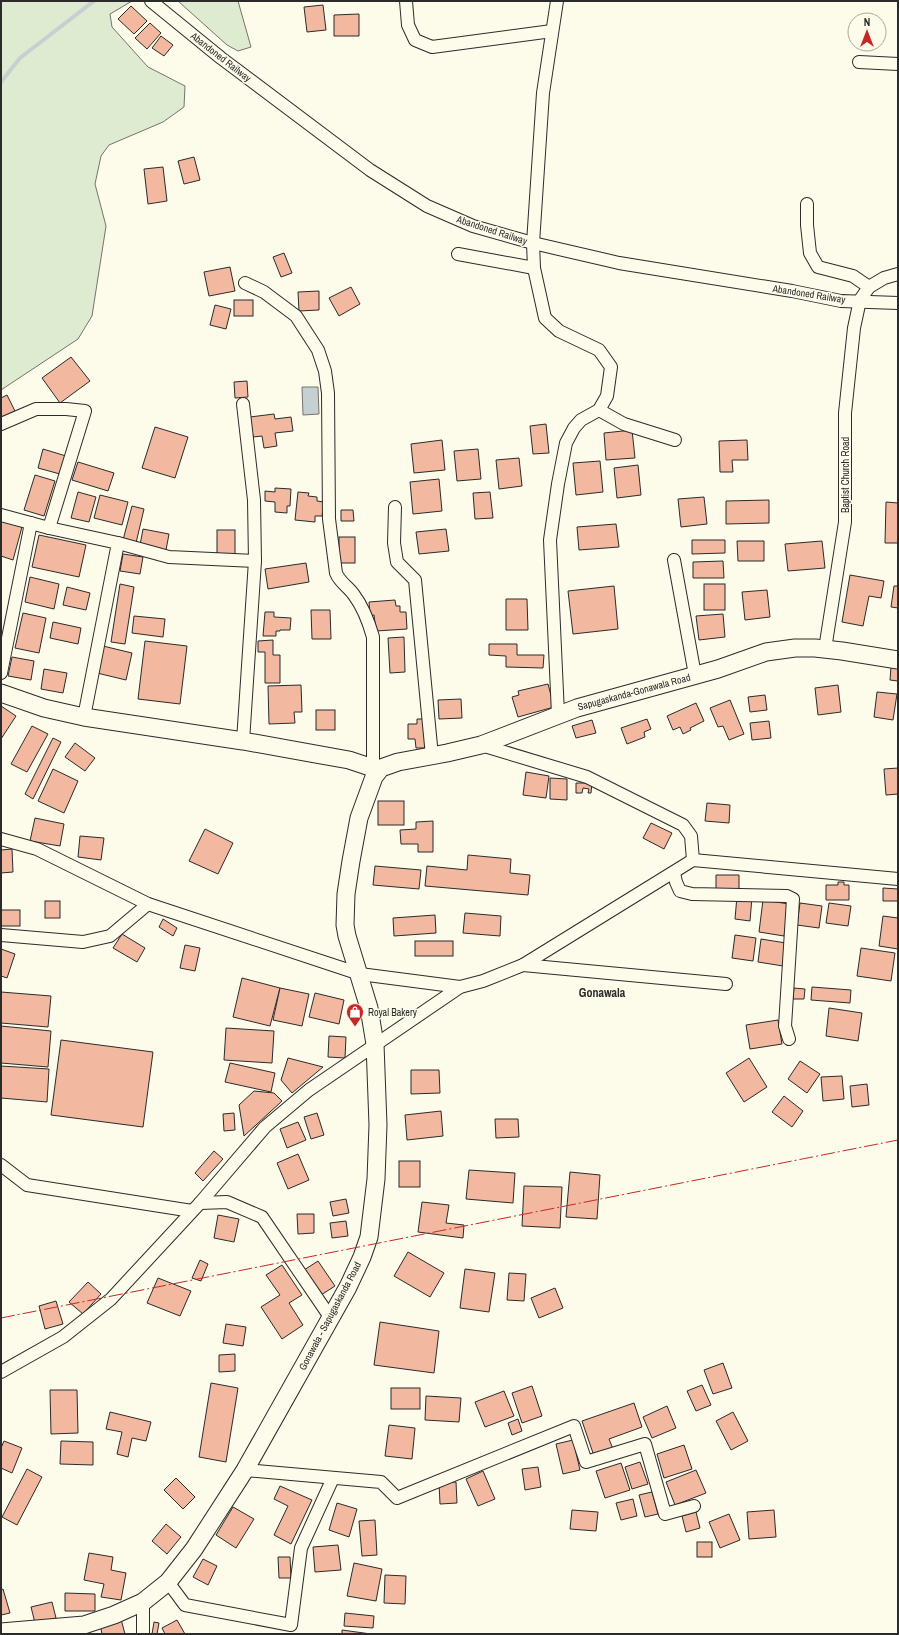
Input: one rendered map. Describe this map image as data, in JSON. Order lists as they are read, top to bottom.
{
  "streets": {
    "street": [
      "Abandoned Railway",
      "Baptist Church Road",
      "Sapugaskanda-Gonawala Road",
      "Gonawala - Sapugaskanda Road"
    ]
  },
  "crossings": [
    ["Abandoned Railway", "Baptist Church Road"],
    ["Baptist Church Road", "Sapugaskanda-Gonawala Road"],
    ["Sapugaskanda-Gonawala Road", "Gonawala - Sapugaskanda Road"]
  ],
  "districts": ["Gonawala"],
  "places": {
    "shop": ["Royal Bakery"]
  },
  "north": "top"
}
